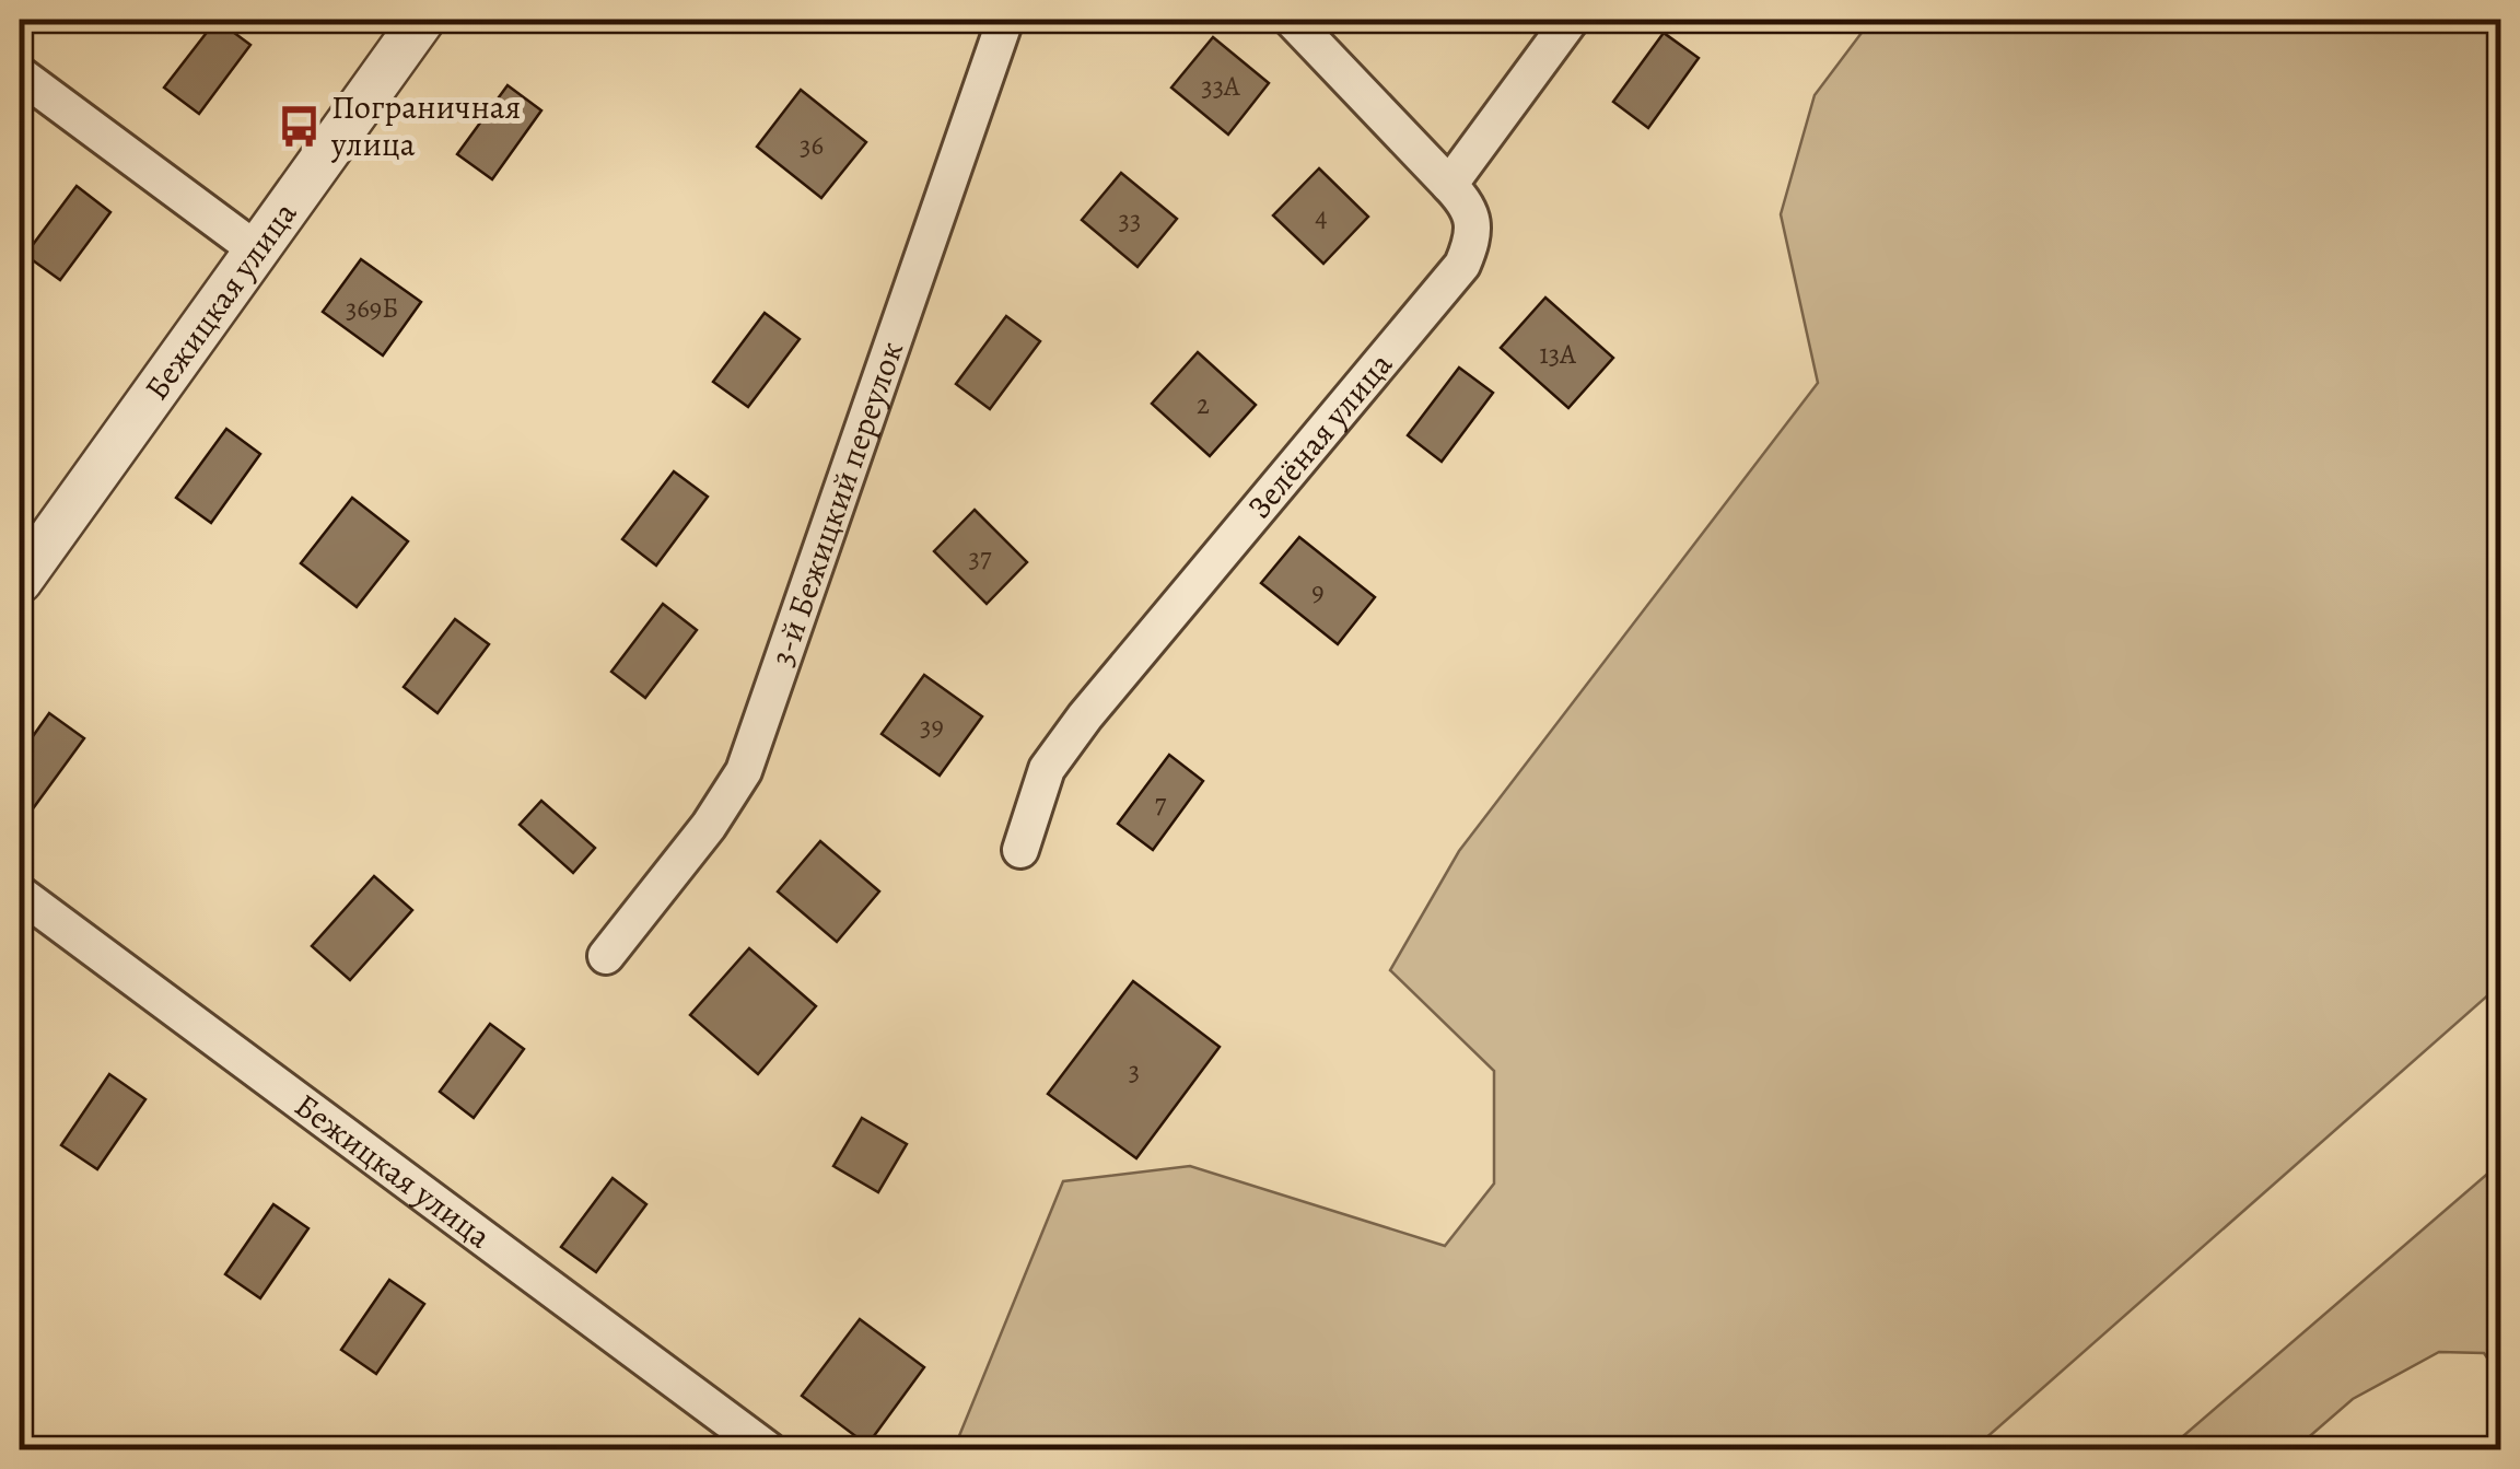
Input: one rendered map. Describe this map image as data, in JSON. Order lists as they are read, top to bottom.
{
  "streets": {
    "street": ["Бежицкая улица", "Зелёная улица", "3-й Бежицкий переулок"]
  },
  "places": {
    "bus stop": ["Пограничная улица"]
  },
  "house_numbers": [
    "33А",
    "36",
    "4",
    "33",
    "369Б",
    "13А",
    "2",
    "37",
    "9",
    "39",
    "7",
    "3"
  ]
}
